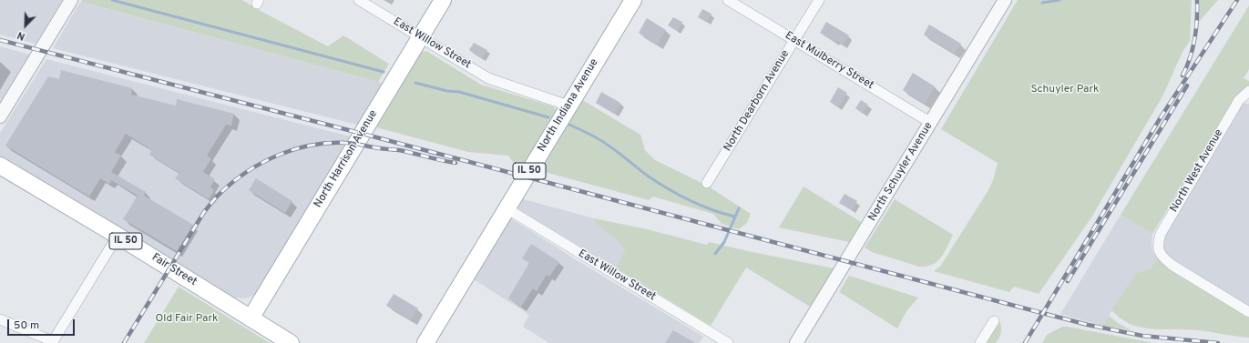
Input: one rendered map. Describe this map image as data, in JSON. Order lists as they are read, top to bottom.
{
  "streets": {
    "main road": [
      "North Indiana Avenue",
      "North Harrison Avenue",
      "IL 50",
      "Fair Street"
    ],
    "street": [
      "East Willow Street",
      "East Mulberry Street",
      "North Dearborn Avenue",
      "North West Avenue",
      "North Schuyler Avenue"
    ]
  },
  "crossings": [
    ["East Willow Street", "North Indiana Avenue"],
    ["East Willow Street", "North Harrison Avenue"],
    ["East Mulberry Street", "North Dearborn Avenue"],
    ["East Mulberry Street", "North Schuyler Avenue"],
    ["North Harrison Avenue", "Fair Street"]
  ],
  "parks": ["Schuyler Park", "Old Fair Park"],
  "scale_bar": "50 m",
  "north": "bottom left"
}
